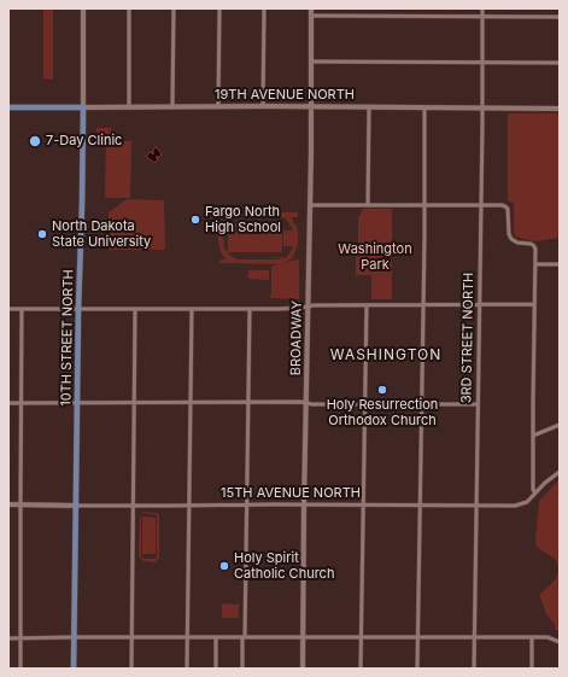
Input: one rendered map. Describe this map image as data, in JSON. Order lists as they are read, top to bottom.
{
  "streets": {
    "main road": ["19TH AVENUE NORTH", "10TH STREET NORTH"],
    "street": ["BROADWAY", "3RD STREET NORTH", "15TH AVENUE NORTH"]
  },
  "crossings": [
    ["19TH AVENUE NORTH", "10TH STREET NORTH"],
    ["19TH AVENUE NORTH", "BROADWAY"],
    ["19TH AVENUE NORTH", "3RD STREET NORTH"],
    ["10TH STREET NORTH", "15TH AVENUE NORTH"],
    ["BROADWAY", "15TH AVENUE NORTH"],
    ["3RD STREET NORTH", "15TH AVENUE NORTH"]
  ],
  "districts": ["WASHINGTON"],
  "parks": ["Washington Park"],
  "places": [
    "7-Day Clinic",
    "Fargo North High School",
    "North Dakota State University",
    "Holy Resurrection Orthodox Church",
    "Holy Spirit Catholic Church"
  ]
}
